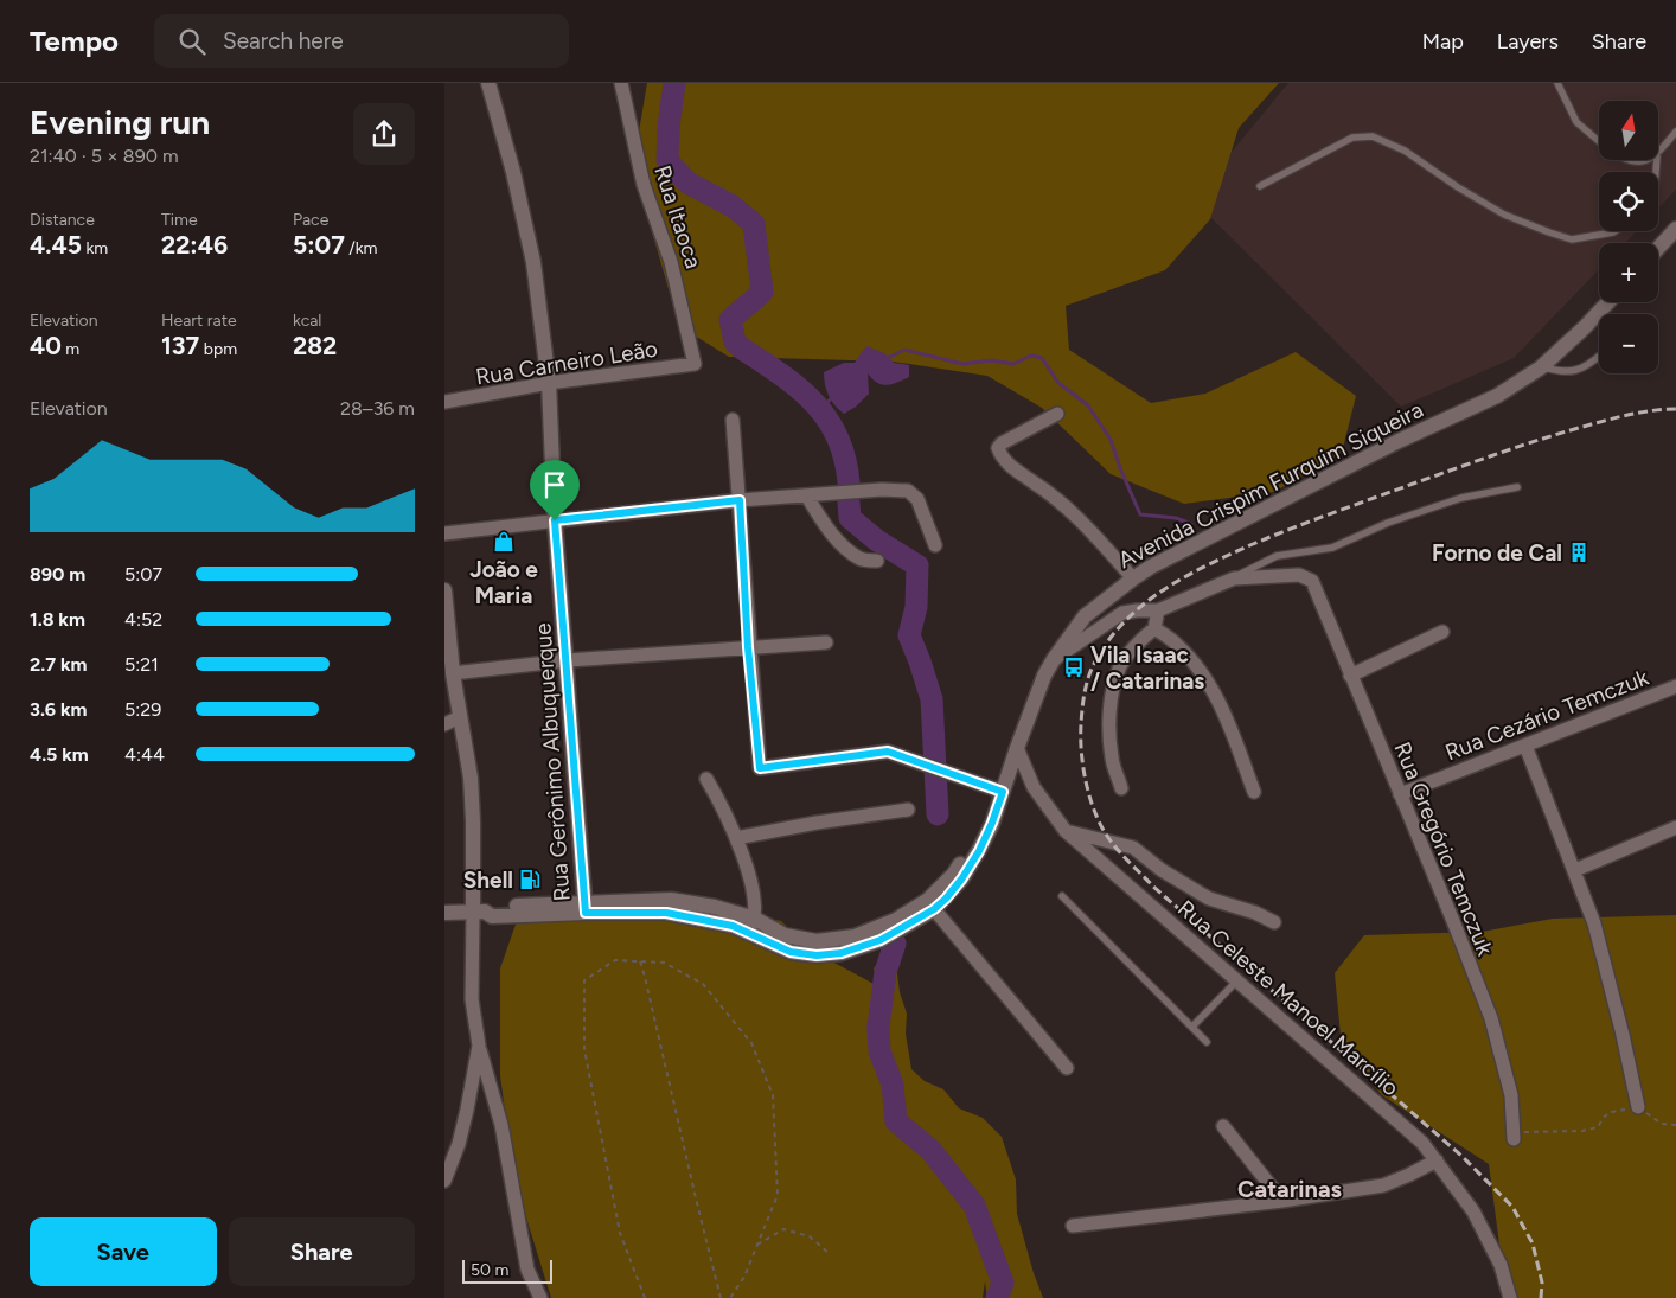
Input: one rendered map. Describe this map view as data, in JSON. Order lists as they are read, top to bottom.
{
  "streets": {
    "main road": ["Avenida Crispim Furquim Siqueira", "Rua Gerônimo Albuquerque"],
    "street": [
      "Rua Itaoca",
      "Rua Carneiro Leão",
      "Rua Cezário Temczuk",
      "Rua Gregório Temczuk",
      "Rua Celeste Manoel Marcílio"
    ]
  },
  "crossings": [
    ["Rua Itaoca", "Rua Carneiro Leão"],
    ["Rua Carneiro Leão", "Rua Gerônimo Albuquerque"],
    ["Avenida Crispim Furquim Siqueira", "Rua Gerônimo Albuquerque"],
    ["Avenida Crispim Furquim Siqueira", "Rua Celeste Manoel Marcílio"],
    ["Rua Cezário Temczuk", "Rua Gregório Temczuk"]
  ],
  "districts": ["Catarinas"],
  "places": {
    "shop": ["João e Maria"],
    "building": ["Forno de Cal"],
    "bus stop": ["Vila Isaac / Catarinas"],
    "fuel station": ["Shell"]
  },
  "scale_bar": "50 m",
  "north": "top",
  "page": {
    "header": "Tempo",
    "search": "Search here",
    "nav": ["Map", "Layers", "Share"],
    "heading": ["Evening run", "21:40 · 5 × 890 m"],
    "map_buttons": ["+", "−"],
    "stats": [
      ["Distance", "4.45 km"],
      ["Time", "22:46"],
      ["Pace", "5:07 /km"],
      ["Elevation", "40 m"],
      ["Heart rate", "137 bpm"],
      ["kcal", "282"]
    ],
    "chart": ["Elevation", "28–36 m"],
    "list": [
      {
        "name": "890 m",
        "note": "5:07"
      },
      {
        "name": "1.8 km",
        "note": "4:52"
      },
      {
        "name": "2.7 km",
        "note": "5:21"
      },
      {
        "name": "3.6 km",
        "note": "5:29"
      },
      {
        "name": "4.5 km",
        "note": "4:44"
      }
    ],
    "buttons": ["Save", "Share"],
    "scale": "50 m"
  }
}
